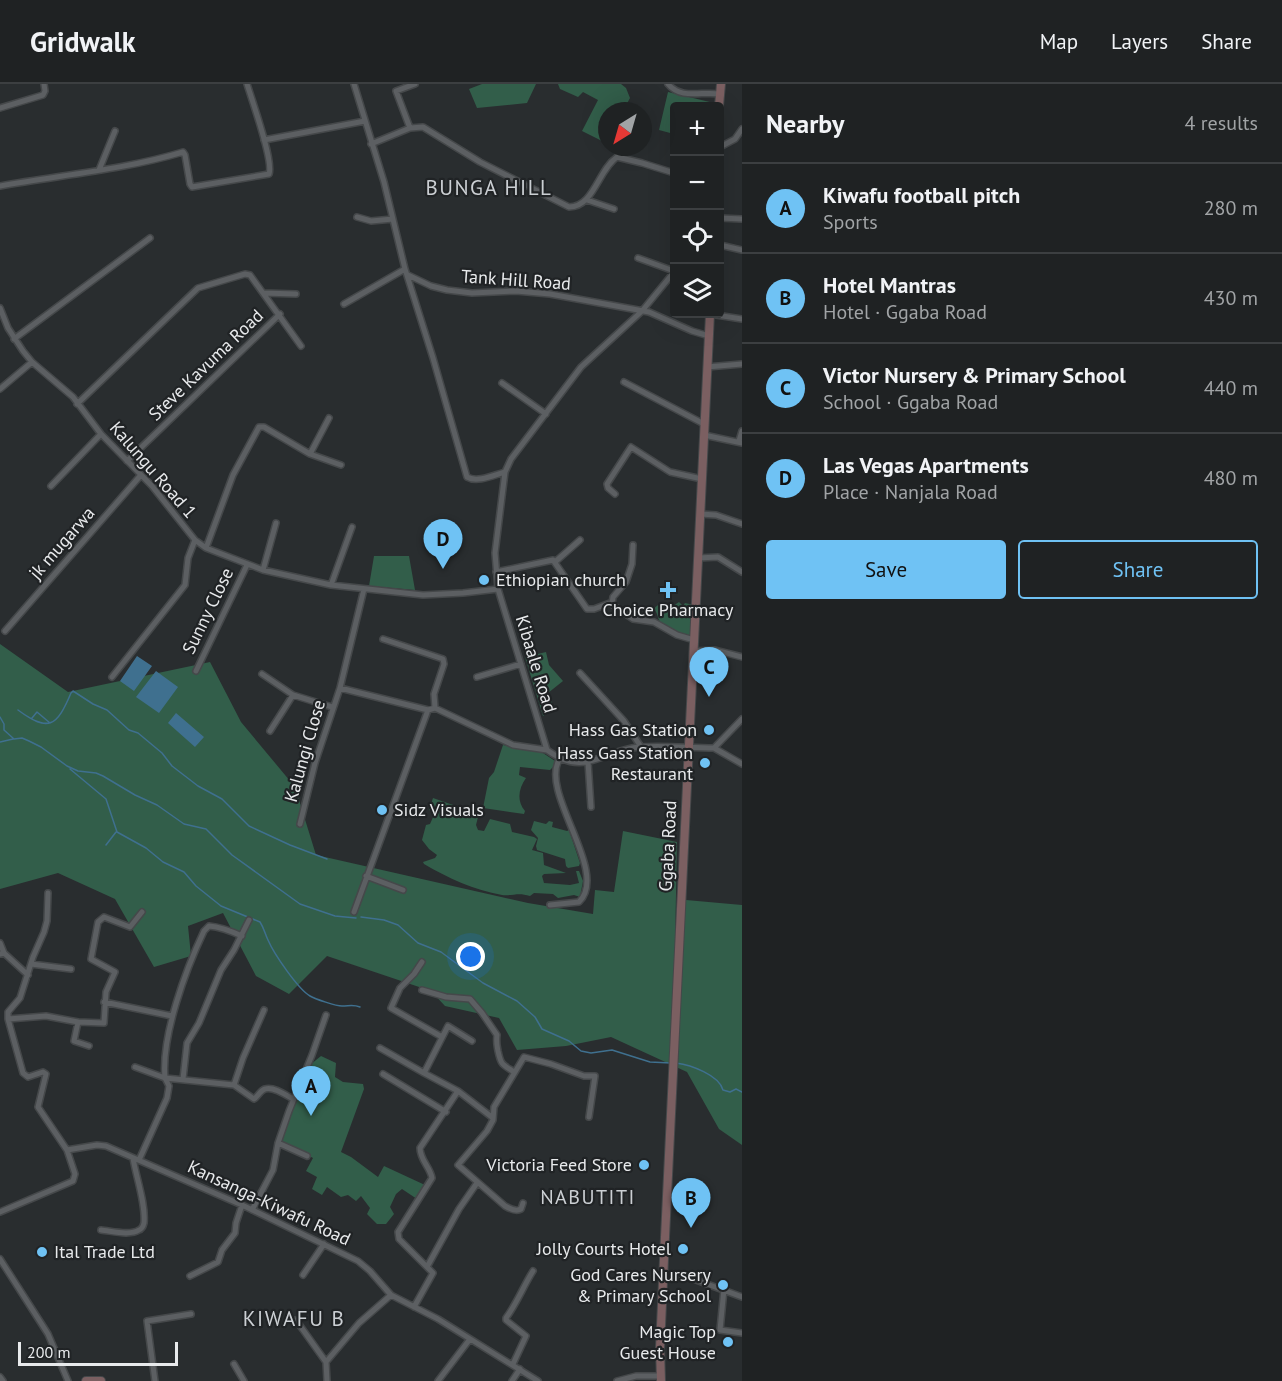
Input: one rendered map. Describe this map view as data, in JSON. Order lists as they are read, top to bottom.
{
  "streets": {
    "main road": ["Ggaba Road"],
    "street": [
      "Tank Hill Road",
      "Steve Kavuma Road",
      "Kalungu Road 1",
      "jk mugarwa",
      "Sunny Close",
      "Kibaale Road",
      "Kalungi Close",
      "Kansanga-Kiwafu Road"
    ]
  },
  "crossings": [
    ["Tank Hill Road", "Kibaale Road"],
    ["Tank Hill Road", "Ggaba Road"],
    ["Steve Kavuma Road", "Kalungu Road 1"],
    ["Kalungu Road 1", "jk mugarwa"],
    ["Kalungu Road 1", "Sunny Close"],
    ["Kalungu Road 1", "Kibaale Road"],
    ["Kalungu Road 1", "Kalungi Close"]
  ],
  "districts": ["BUNGA HILL", "NABUTITI", "KIWAFU B"],
  "places": {
    "other": [
      "Ethiopian church",
      "Hass Gas Station",
      "Hass Gass Station Restaurant",
      "Sidz Visuals",
      "Victoria Feed Store",
      "Jolly Courts Hotel",
      "Ital Trade Ltd",
      "God Cares Nursery & Primary School",
      "Magic Top Guest House"
    ],
    "health": ["Choice Pharmacy"]
  },
  "scale_bar": "200 m",
  "north": "bottom left",
  "page": {
    "header": "Gridwalk",
    "nav": ["Map", "Layers", "Share"],
    "heading": ["Nearby", "4 results"],
    "map_buttons": ["+", "−"],
    "list": [
      {
        "mark": "A",
        "name": "Kiwafu football pitch",
        "note": "Sports",
        "value": "280 m"
      },
      {
        "mark": "B",
        "name": "Hotel Mantras",
        "note": "Hotel · Ggaba Road",
        "value": "430 m"
      },
      {
        "mark": "C",
        "name": "Victor Nursery & Primary School",
        "note": "School · Ggaba Road",
        "value": "440 m"
      },
      {
        "mark": "D",
        "name": "Las Vegas Apartments",
        "note": "Place · Nanjala Road",
        "value": "480 m"
      }
    ],
    "pins": [
      "D",
      "C",
      "A",
      "B"
    ],
    "buttons": ["Save", "Share"],
    "scale": "200 m"
  }
}
